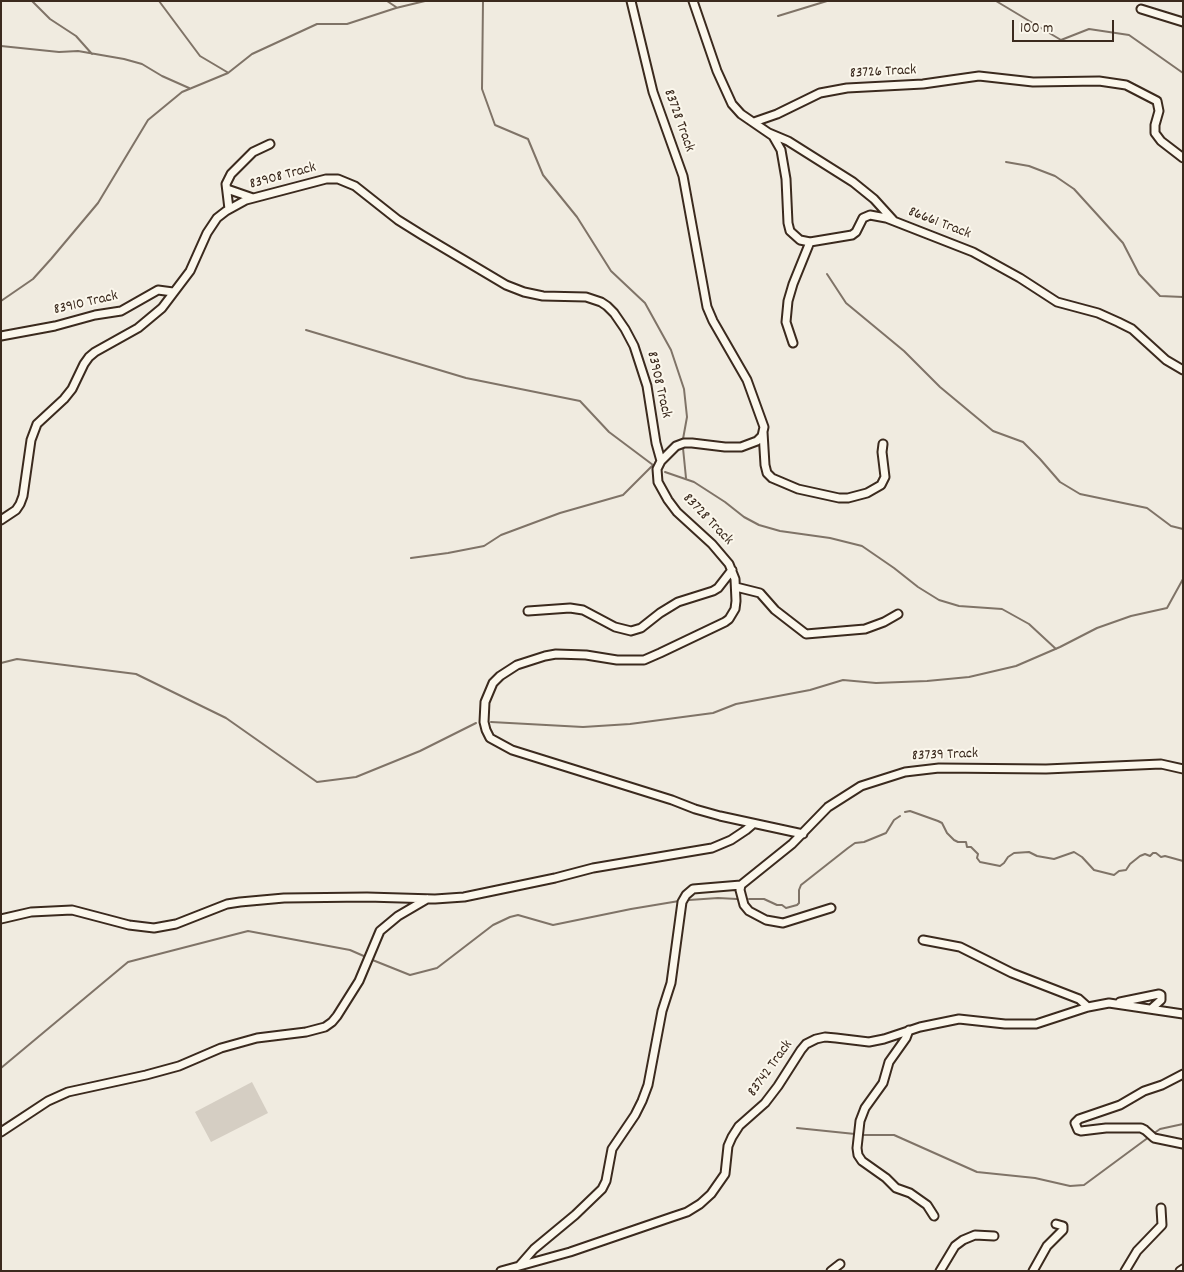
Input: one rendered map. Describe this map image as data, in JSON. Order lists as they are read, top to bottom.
{
  "streets": {
    "street": [
      "83726 Track",
      "83728 Track",
      "83908 Track",
      "86661 Track",
      "83910 Track",
      "83739 Track",
      "83742 Track"
    ]
  },
  "crossings": [
    ["83728 Track", "83908 Track"],
    ["83728 Track", "83739 Track"],
    ["83908 Track", "83910 Track"]
  ],
  "scale_bar": "100 m"
}
